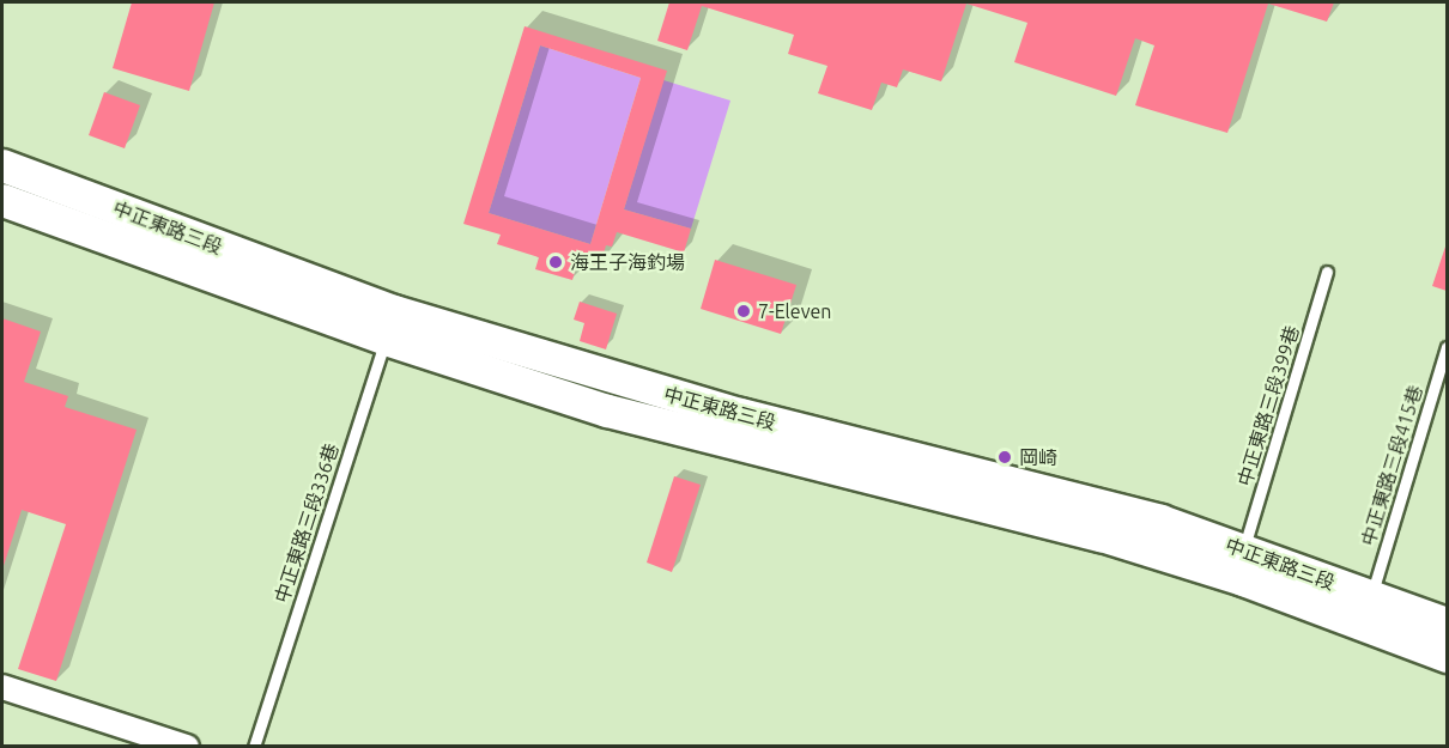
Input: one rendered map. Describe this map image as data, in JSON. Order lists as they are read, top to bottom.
{
  "streets": {
    "main road": ["中正東路三段"],
    "lane": ["中正東路三段399巷", "中正東路三段415巷", "中正東路三段336巷"]
  },
  "crossings": [
    ["中正東路三段", "中正東路三段399巷"],
    ["中正東路三段", "中正東路三段415巷"],
    ["中正東路三段", "中正東路三段336巷"]
  ],
  "places": ["海王子海釣場", "7-Eleven", "岡崎"]
}
